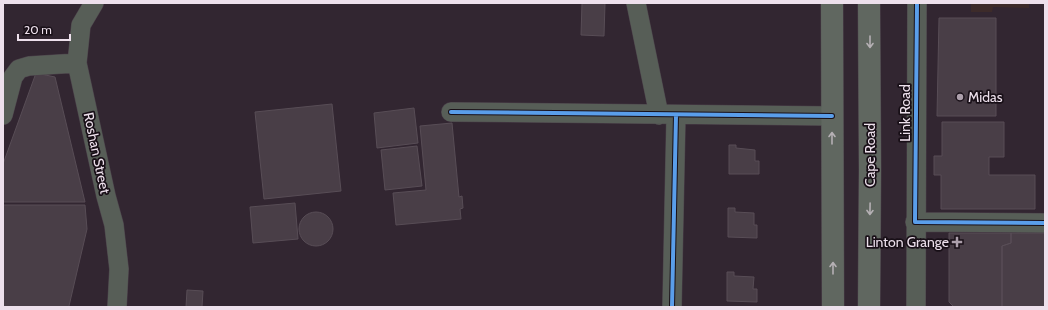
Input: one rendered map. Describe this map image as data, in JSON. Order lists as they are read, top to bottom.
{
  "streets": {
    "main road": ["Cape Road"],
    "street": ["Link Road", "Roshan Street"]
  },
  "places": {
    "other": ["Midas"],
    "health": ["Linton Grange"]
  },
  "scale_bar": "20 m"
}
